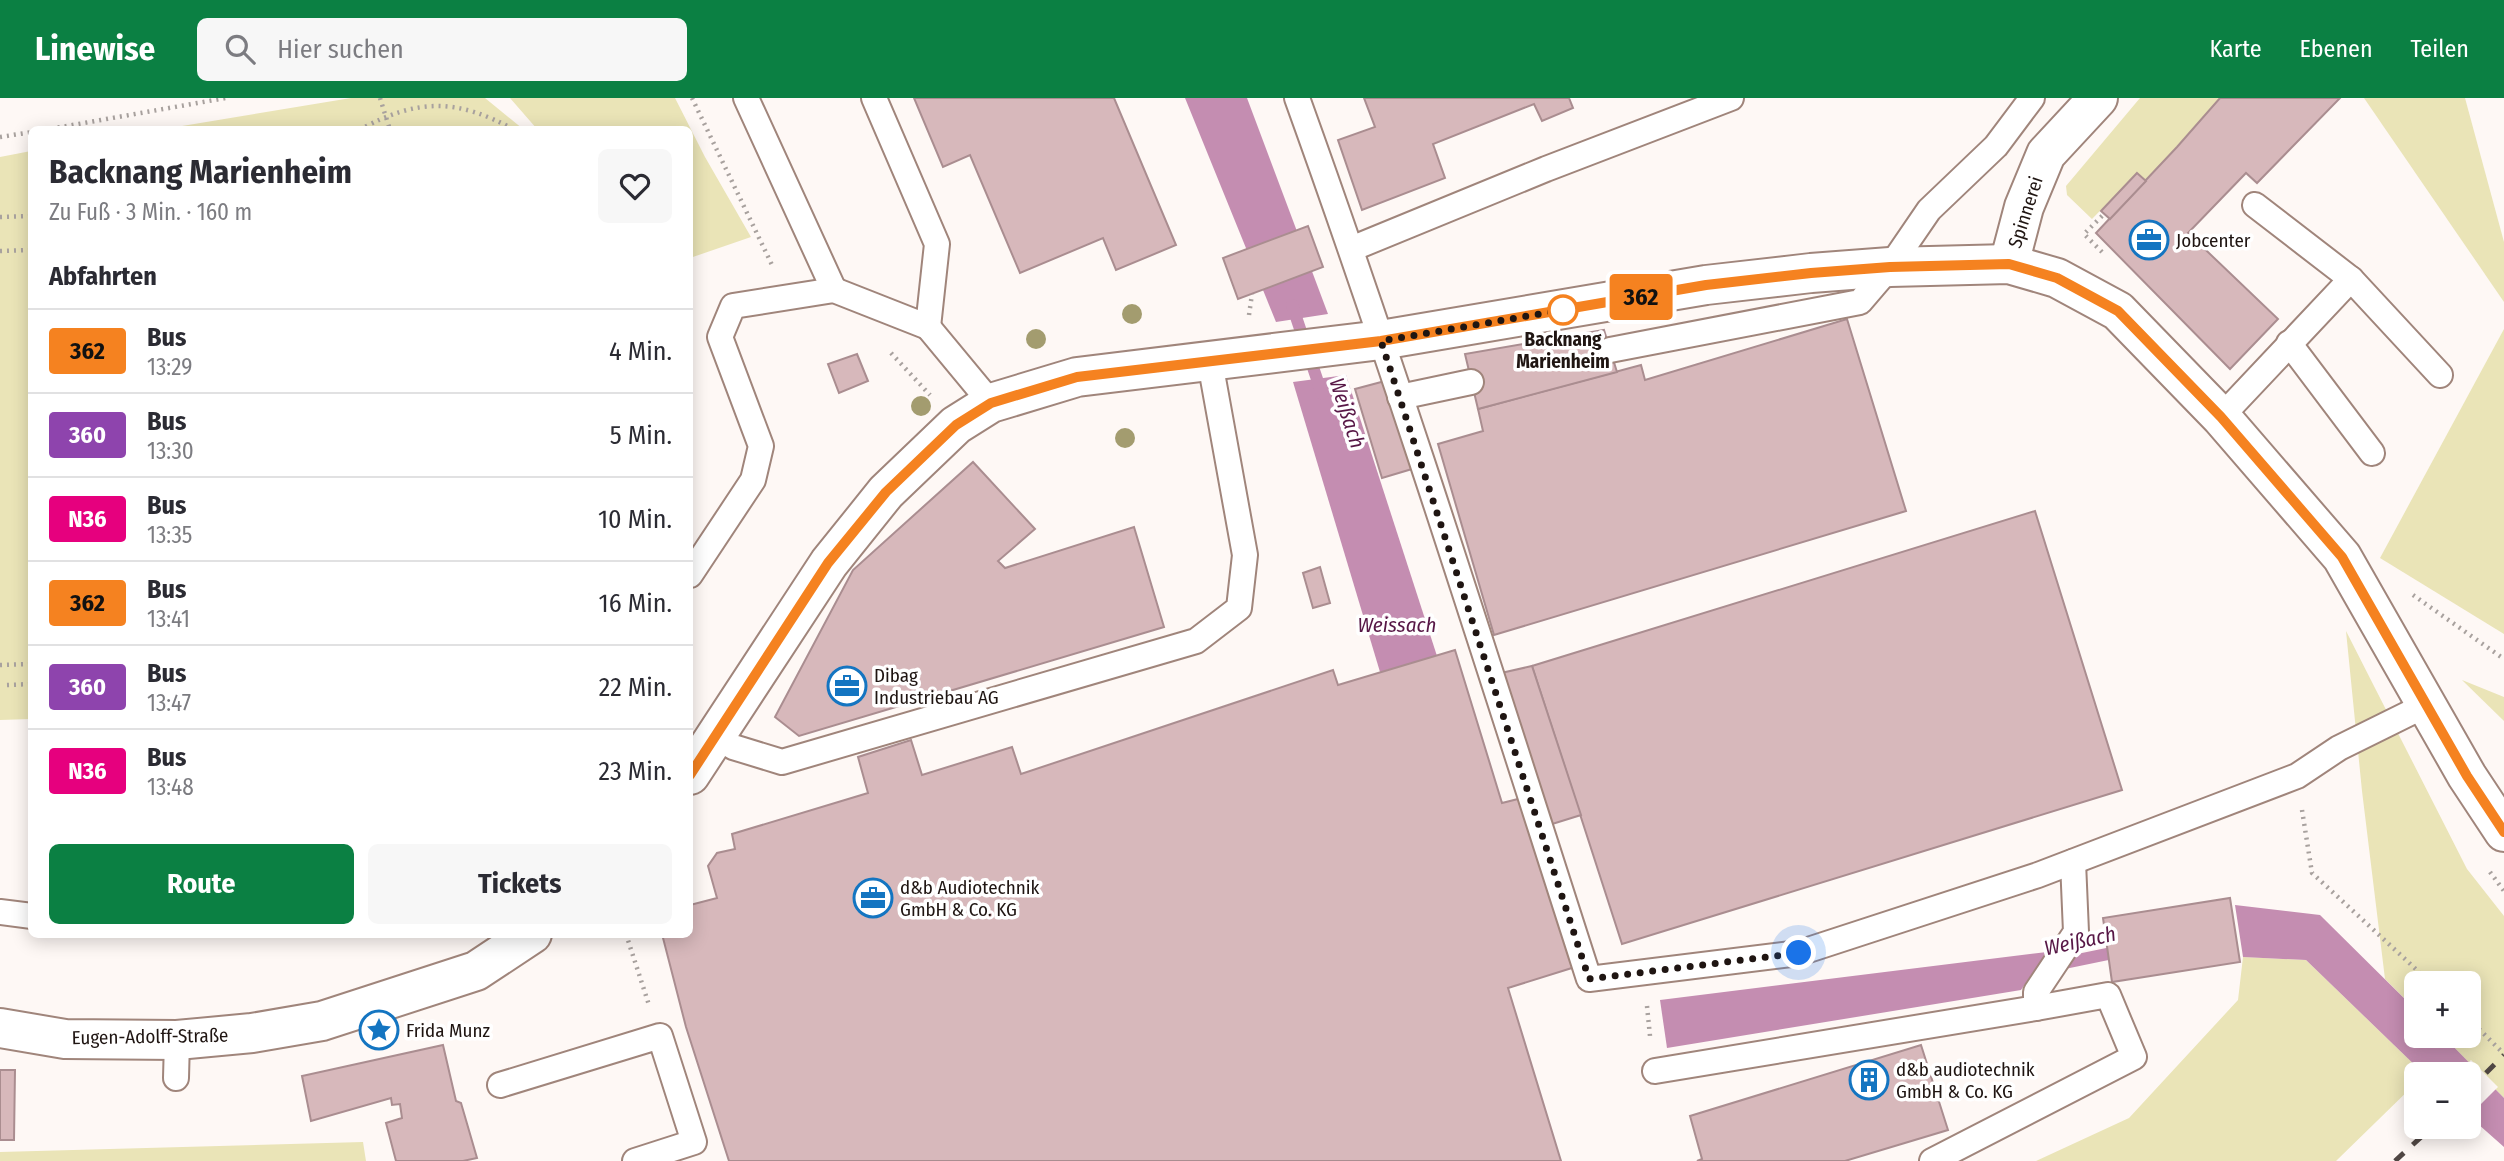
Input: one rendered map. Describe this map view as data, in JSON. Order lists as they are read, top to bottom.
{
  "streets": {
    "street": ["Spinnerei", "Eugen-Adolff-Straße"]
  },
  "water": ["Weißach", "Weissach"],
  "places": {
    "office": ["Jobcenter", "Dibag Industriebau AG", "d&b Audiotechnik GmbH & Co. KG"],
    "other": ["Backnang Marienheim"],
    "place": ["Frida Munz"],
    "building": ["d&b audiotechnik GmbH & Co. KG"]
  },
  "lines": ["bus line 362"],
  "page": {
    "header": "Linewise",
    "search": "Hier suchen",
    "nav": ["Karte", "Ebenen", "Teilen"],
    "on_map": "362",
    "heading": [
      ["Backnang Marienheim", "Zu Fuß · 3 Min. · 160 m"],
      "Abfahrten"
    ],
    "list": [
      {
        "mark": "362",
        "name": "Bus",
        "note": "13:29",
        "value": "4 Min."
      },
      {
        "mark": "360",
        "name": "Bus",
        "note": "13:30",
        "value": "5 Min."
      },
      {
        "mark": "N36",
        "name": "Bus",
        "note": "13:35",
        "value": "10 Min."
      },
      {
        "mark": "362",
        "name": "Bus",
        "note": "13:41",
        "value": "16 Min."
      },
      {
        "mark": "360",
        "name": "Bus",
        "note": "13:47",
        "value": "22 Min."
      },
      {
        "mark": "N36",
        "name": "Bus",
        "note": "13:48",
        "value": "23 Min."
      }
    ],
    "buttons": ["Route", "Tickets"],
    "map_buttons": ["+", "−"]
  }
}
